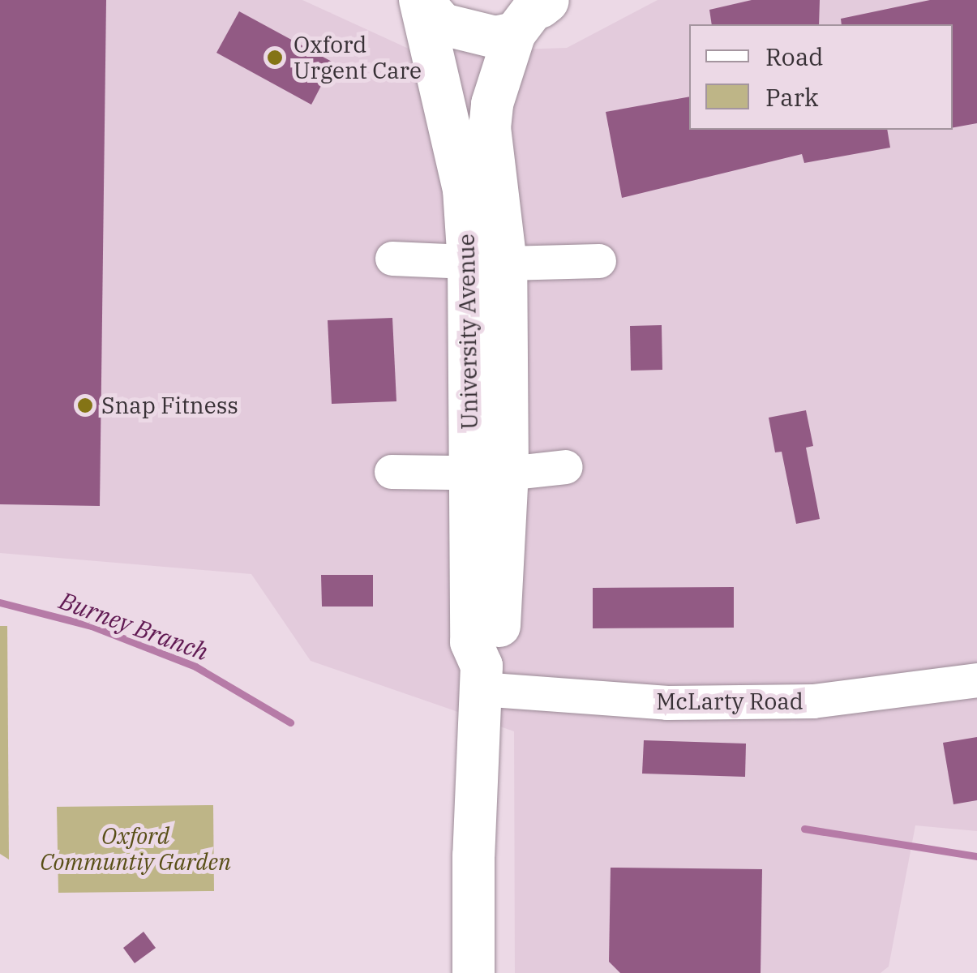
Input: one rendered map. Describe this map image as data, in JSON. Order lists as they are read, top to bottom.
{
  "streets": {
    "main road": ["University Avenue"],
    "street": ["McLarty Road"]
  },
  "crossings": [
    ["University Avenue", "McLarty Road"]
  ],
  "water": ["Burney Branch"],
  "parks": ["Oxford Communtiy Garden"],
  "places": ["Oxford Urgent Care", "Snap Fitness"],
  "legend": ["Road", "Park"]
}
